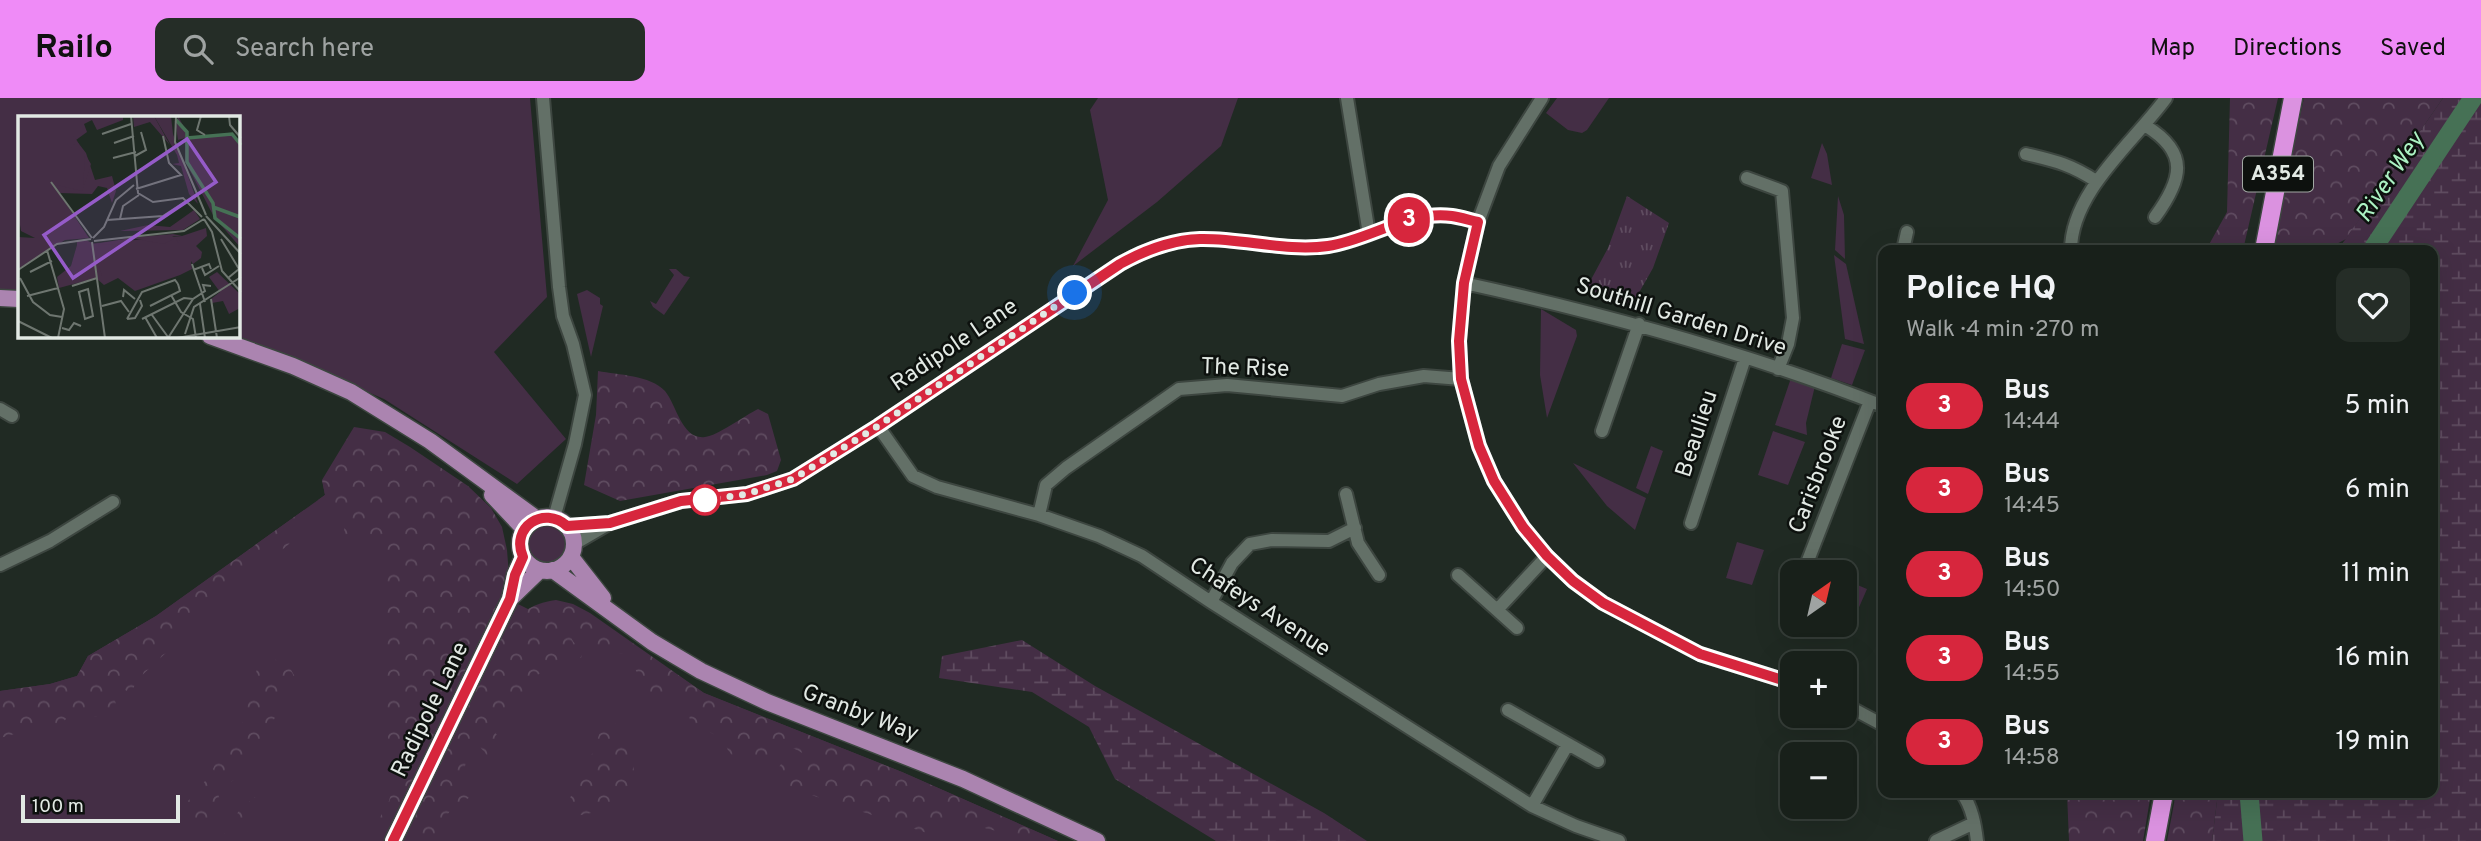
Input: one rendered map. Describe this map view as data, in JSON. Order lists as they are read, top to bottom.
{
  "streets": {
    "highway": ["A354"],
    "main road": ["Radipole Lane", "Granby Way"],
    "street": [
      "Southill Garden Drive",
      "The Rise",
      "Beaulieu",
      "Carisbrooke",
      "Chafeys Avenue"
    ]
  },
  "crossings": [
    ["Southill Garden Drive", "Beaulieu"],
    ["Southill Garden Drive", "Carisbrooke"],
    ["Radipole Lane", "Chafeys Avenue"],
    ["Radipole Lane", "Granby Way"],
    ["The Rise", "Chafeys Avenue"]
  ],
  "water": ["River Wey"],
  "lines": ["bus line 3"],
  "scale_bar": "100 m",
  "north": "top right",
  "page": {
    "header": "Railo",
    "search": "Search here",
    "nav": ["Map", "Directions", "Saved"],
    "on_map": "3",
    "heading": ["Police HQ", "Walk · 4 min · 270 m"],
    "list": [
      {
        "mark": "3",
        "name": "Bus",
        "note": "14:44",
        "value": "5 min"
      },
      {
        "mark": "3",
        "name": "Bus",
        "note": "14:45",
        "value": "6 min"
      },
      {
        "mark": "3",
        "name": "Bus",
        "note": "14:50",
        "value": "11 min"
      },
      {
        "mark": "3",
        "name": "Bus",
        "note": "14:55",
        "value": "16 min"
      },
      {
        "mark": "3",
        "name": "Bus",
        "note": "14:58",
        "value": "19 min"
      }
    ],
    "map_buttons": ["+", "−"],
    "scale": "100 m"
  }
}
